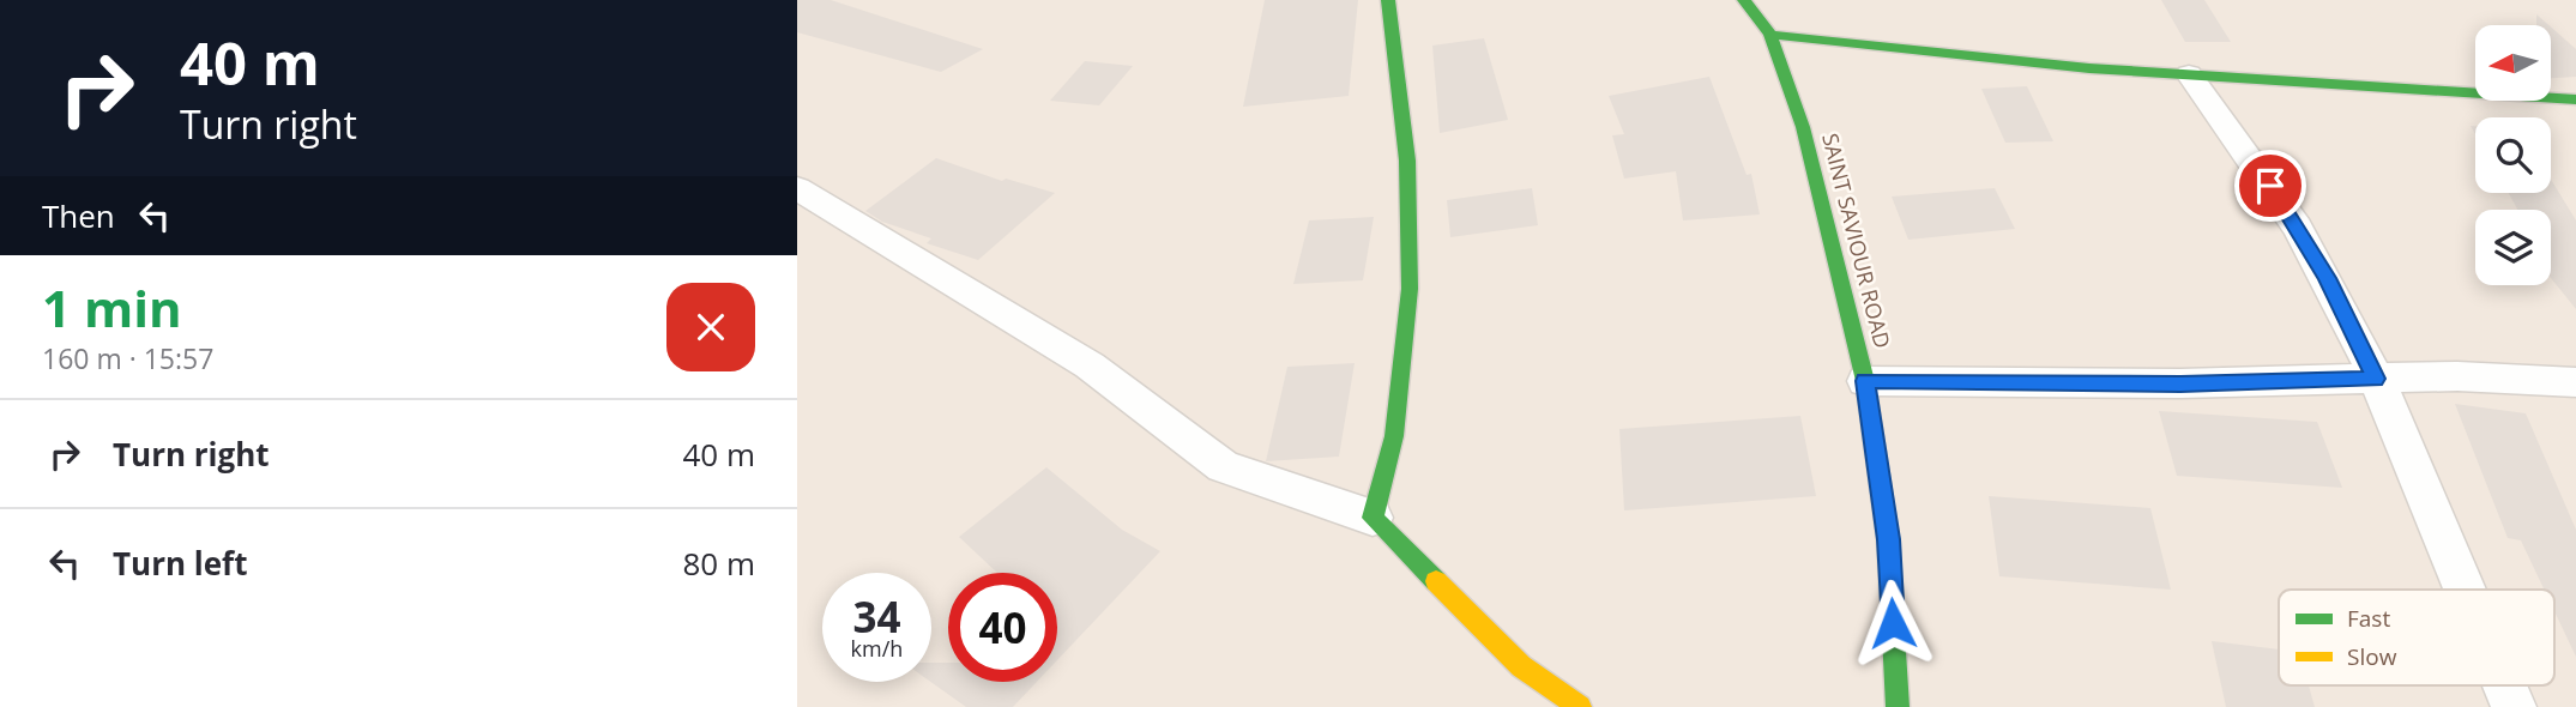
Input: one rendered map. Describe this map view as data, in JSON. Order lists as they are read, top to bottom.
{
  "streets": {
    "street": ["SAINT SAVIOUR ROAD"]
  },
  "legend": ["Fast", "Slow"],
  "north": "left",
  "page": {
    "turn": ["40 m", "Turn right"],
    "then": "Then",
    "heading": ["1 min", "160 m · 15:57"],
    "list": [
      {
        "name": "Turn right",
        "value": "40 m"
      },
      {
        "name": "Turn left",
        "value": "80 m"
      }
    ],
    "speed": "34 km/h",
    "limit": "40"
  }
}
